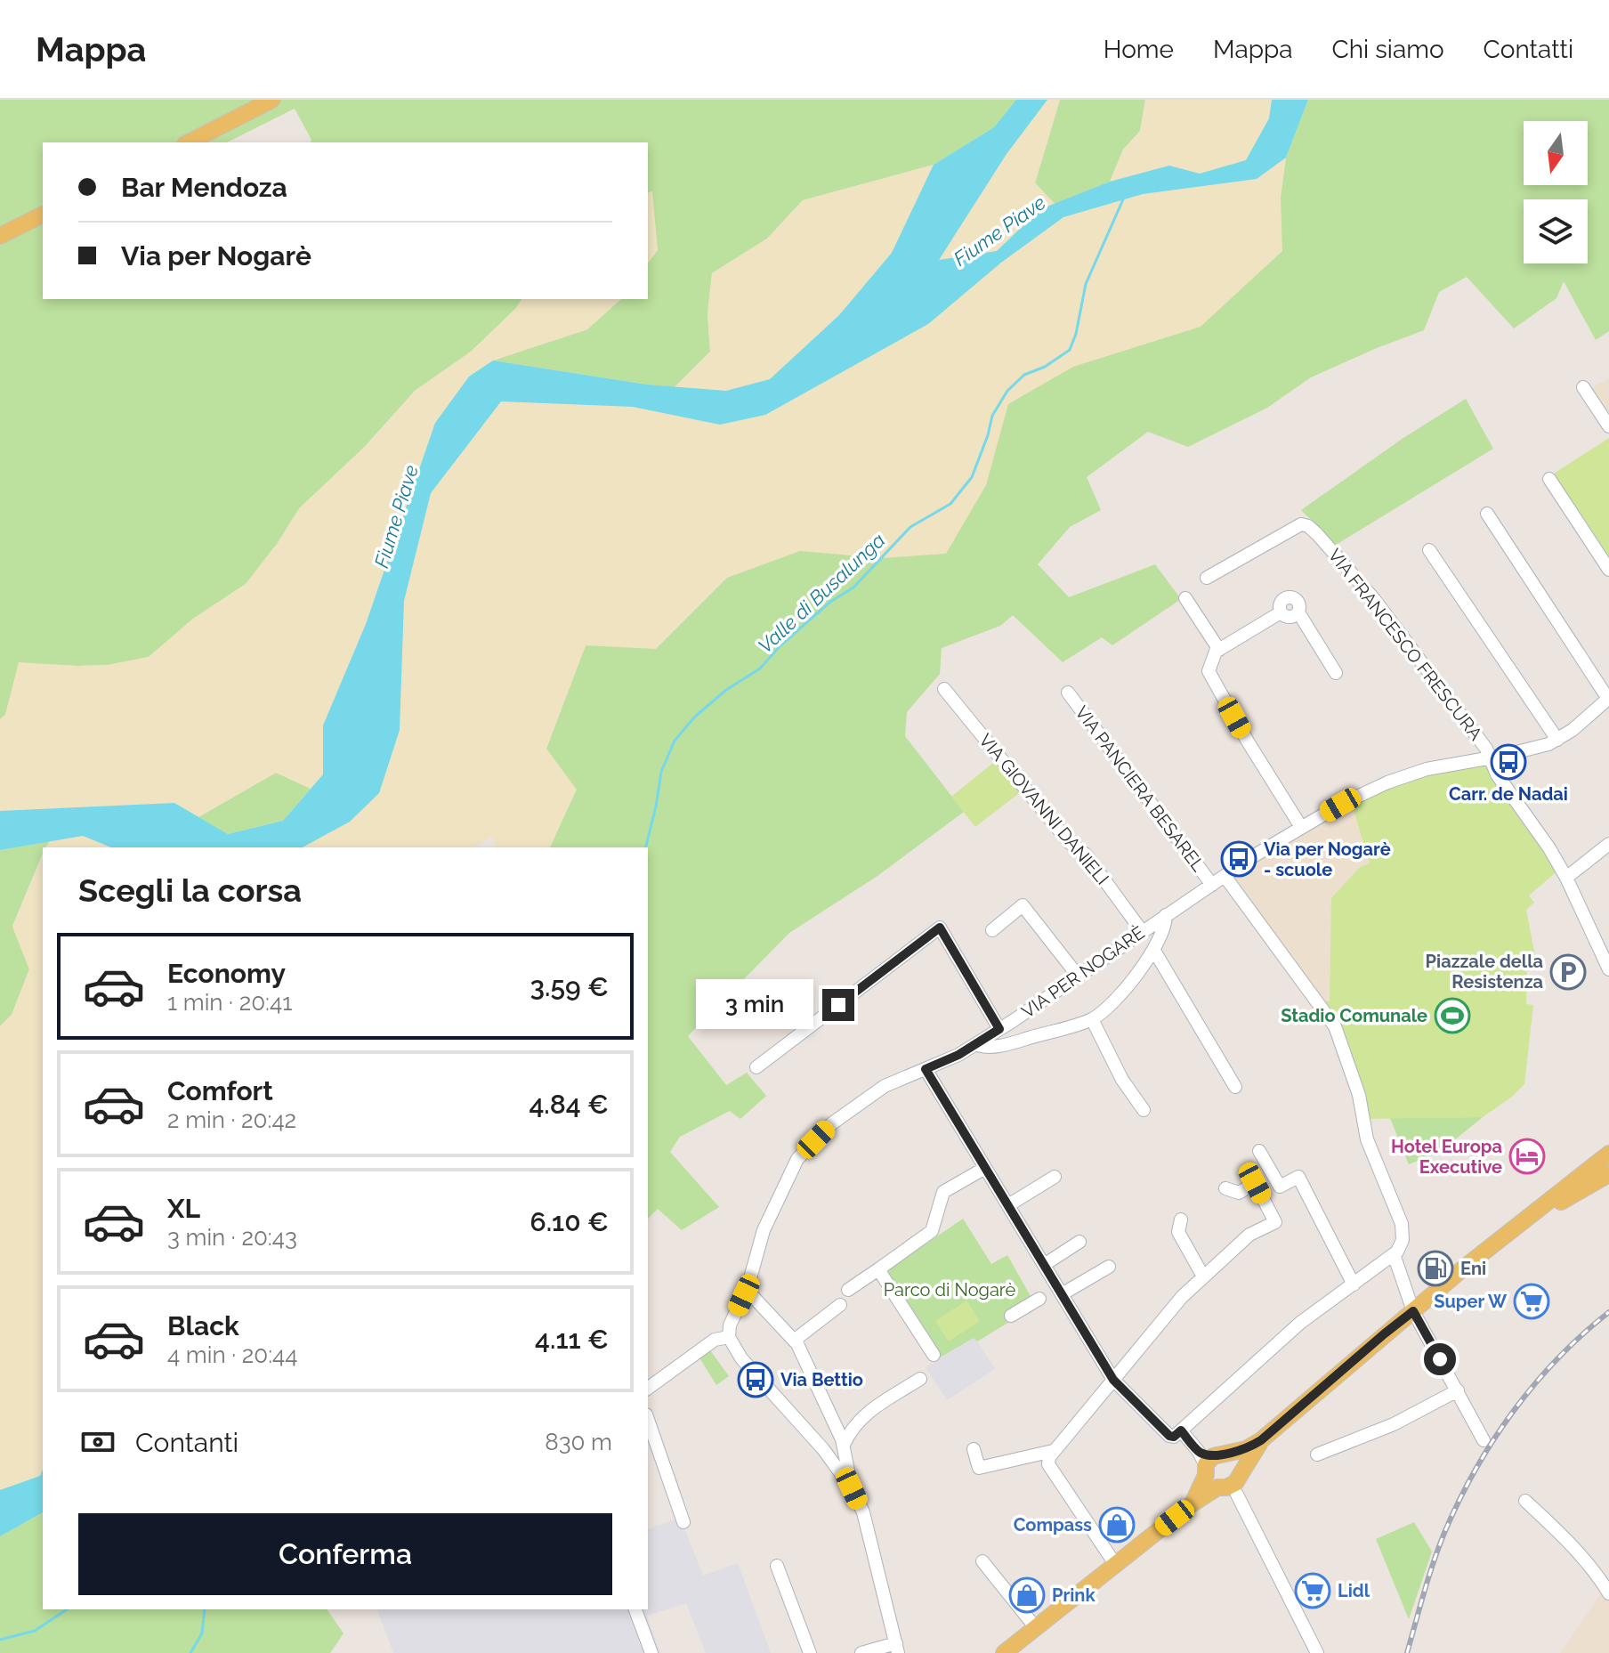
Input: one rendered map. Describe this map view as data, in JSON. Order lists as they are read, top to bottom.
{
  "streets": {
    "street": [
      "VIA FRANCESCO FRESCURA",
      "VIA PANCIERA BESAREL",
      "VIA GIOVANNI DANIELI",
      "VIA PER NOGARÈ"
    ]
  },
  "crossings": [
    ["VIA FRANCESCO FRESCURA", "VIA PER NOGARÈ"],
    ["VIA PANCIERA BESAREL", "VIA PER NOGARÈ"],
    ["VIA GIOVANNI DANIELI", "VIA PER NOGARÈ"]
  ],
  "water": ["Fiume Piave", "Valle di Busalunga"],
  "parks": ["Parco di Nogarè"],
  "places": {
    "bus stop": ["Carr. de Nadai", "Via per Nogarè - scuole", "Via Bettio"],
    "parking": ["Piazzale della Resistenza"],
    "sports": ["Stadio Comunale"],
    "hotel": ["Hotel Europa Executive"],
    "fuel station": ["Eni"],
    "supermarket": ["Super W", "Lidl"],
    "shop": ["Compass", "Prink"]
  },
  "north": "bottom",
  "page": {
    "header": "Mappa",
    "nav": [
      "Home",
      "Mappa",
      "Chi siamo",
      "Contatti"
    ],
    "banner": ["Bar Mendoza", "Via per Nogarè"],
    "heading": "Scegli la corsa",
    "list": [
      {
        "name": "Economy",
        "note": "1 min · 20:41",
        "value": "3.59 €"
      },
      {
        "name": "Comfort",
        "note": "2 min · 20:42",
        "value": "4.84 €"
      },
      {
        "name": "XL",
        "note": "3 min · 20:43",
        "value": "6.10 €"
      },
      {
        "name": "Black",
        "note": "4 min · 20:44",
        "value": "4.11 €"
      }
    ],
    "bubble": "3 min",
    "pay": ["Contanti", "830 m"],
    "buttons": "Conferma"
  }
}
